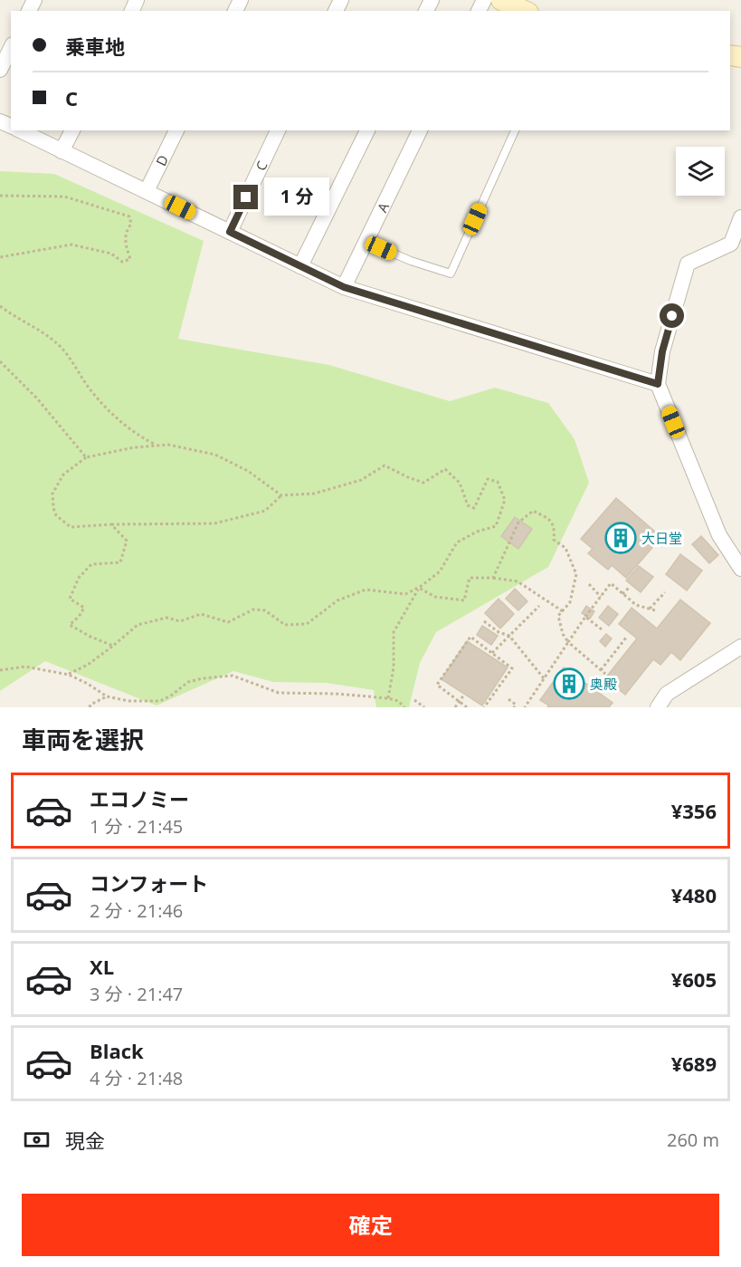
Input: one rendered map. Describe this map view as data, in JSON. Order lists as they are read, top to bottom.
{
  "streets": {
    "street": ["D", "C", "A"]
  },
  "places": {
    "building": ["大日堂", "奥殿"]
  },
  "page": {
    "banner": ["乗車地", "C"],
    "bubble": "1 分",
    "heading": "車両を選択",
    "list": [
      {
        "name": "エコノミー",
        "note": "1 分 · 21:45",
        "value": "¥356"
      },
      {
        "name": "コンフォート",
        "note": "2 分 · 21:46",
        "value": "¥480"
      },
      {
        "name": "XL",
        "note": "3 分 · 21:47",
        "value": "¥605"
      },
      {
        "name": "Black",
        "note": "4 分 · 21:48",
        "value": "¥689"
      }
    ],
    "pay": ["現金", "260 m"],
    "buttons": "確定"
  }
}
